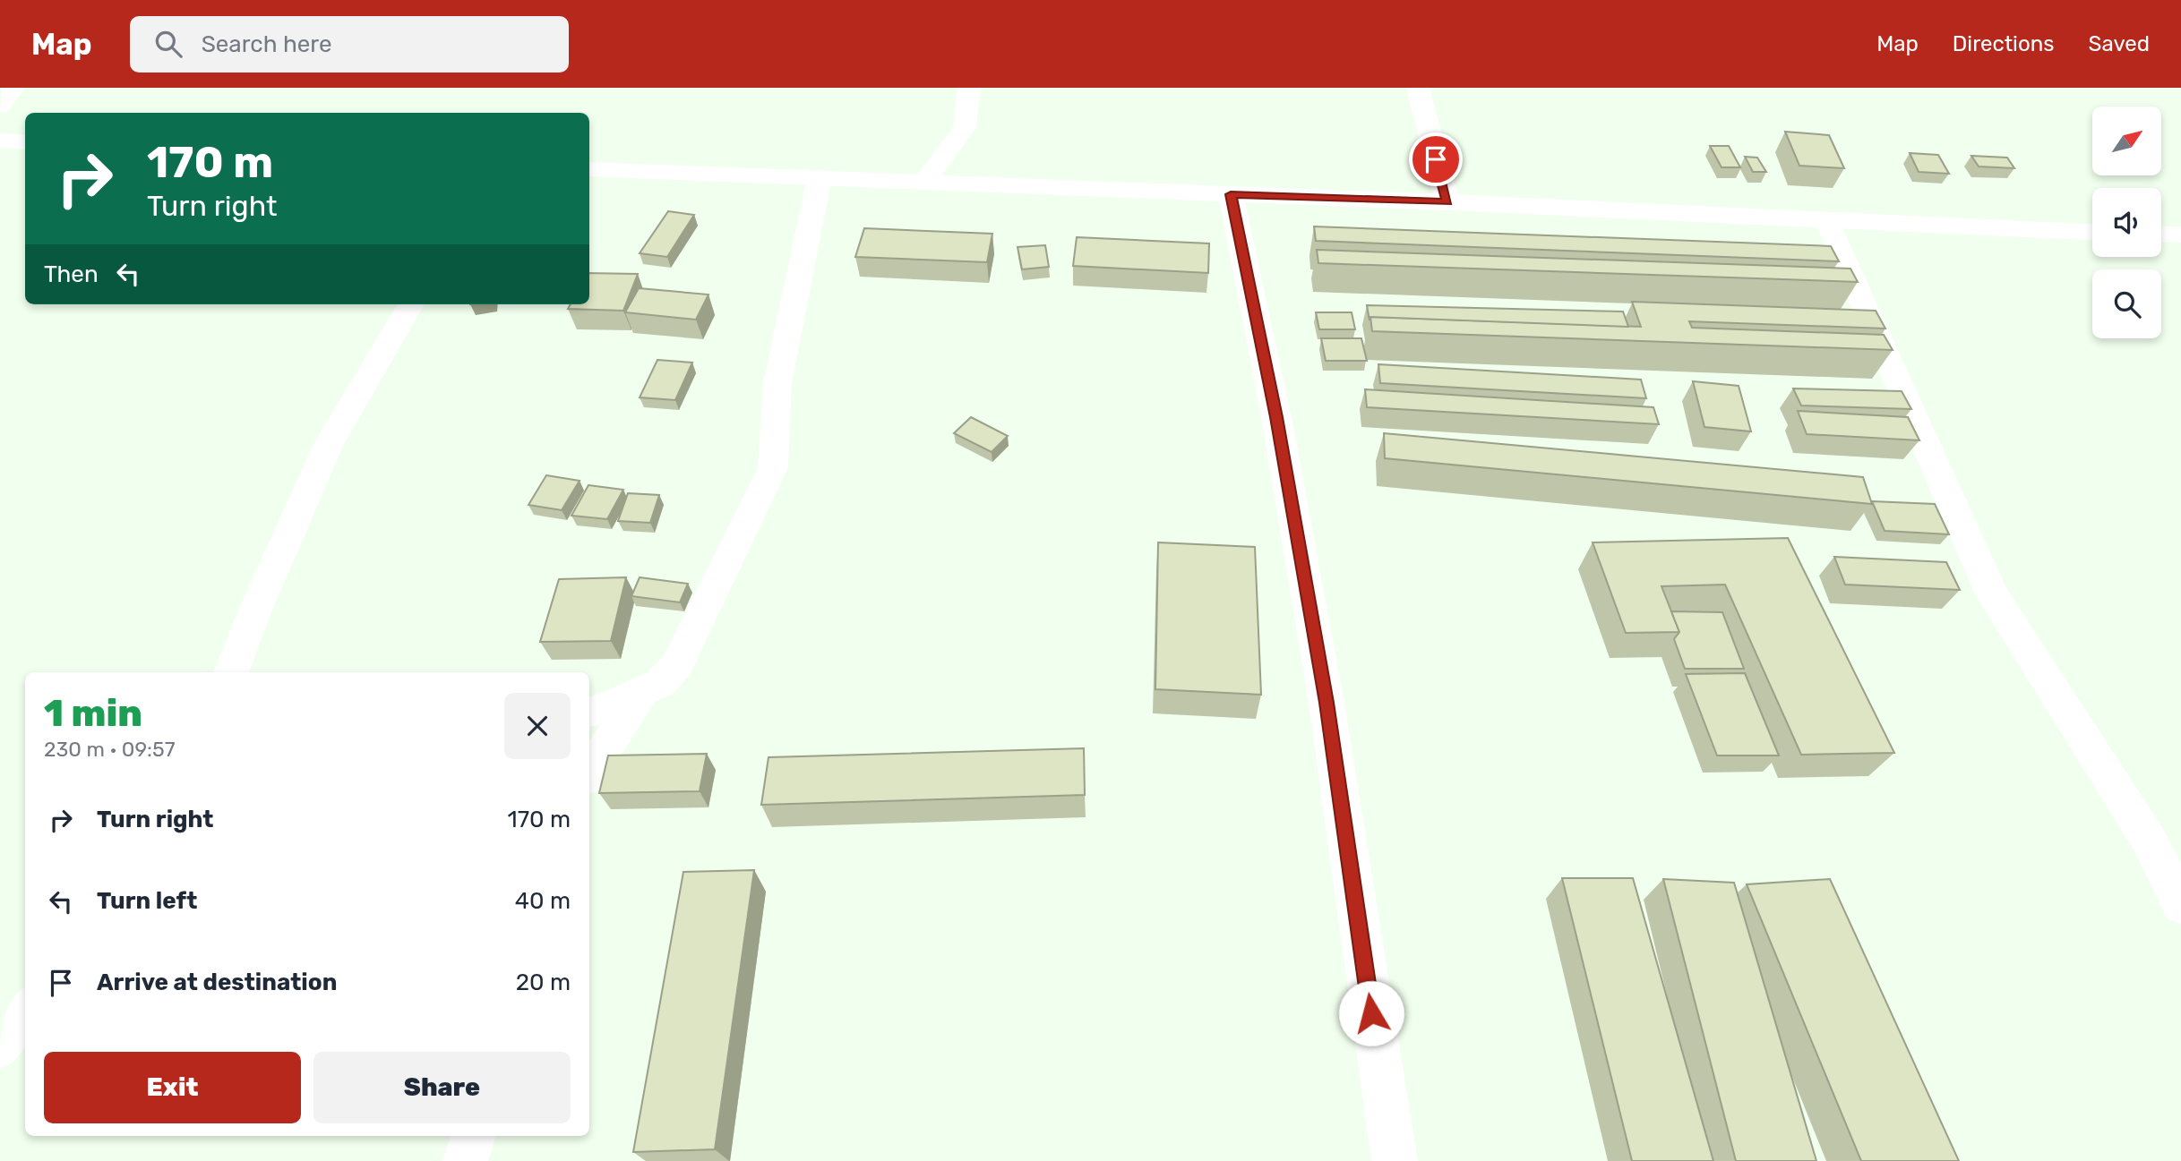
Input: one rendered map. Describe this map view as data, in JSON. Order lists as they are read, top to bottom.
{
  "north": "top right",
  "page": {
    "header": "Map",
    "search": "Search here",
    "nav": ["Map", "Directions", "Saved"],
    "turn": ["170 m", "Turn right"],
    "then": "Then",
    "heading": ["1 min", "230 m · 09:57"],
    "list": [
      {
        "name": "Turn right",
        "value": "170 m"
      },
      {
        "name": "Turn left",
        "value": "40 m"
      },
      {
        "name": "Arrive at destination",
        "value": "20 m"
      }
    ],
    "buttons": ["Exit", "Share"]
  }
}
